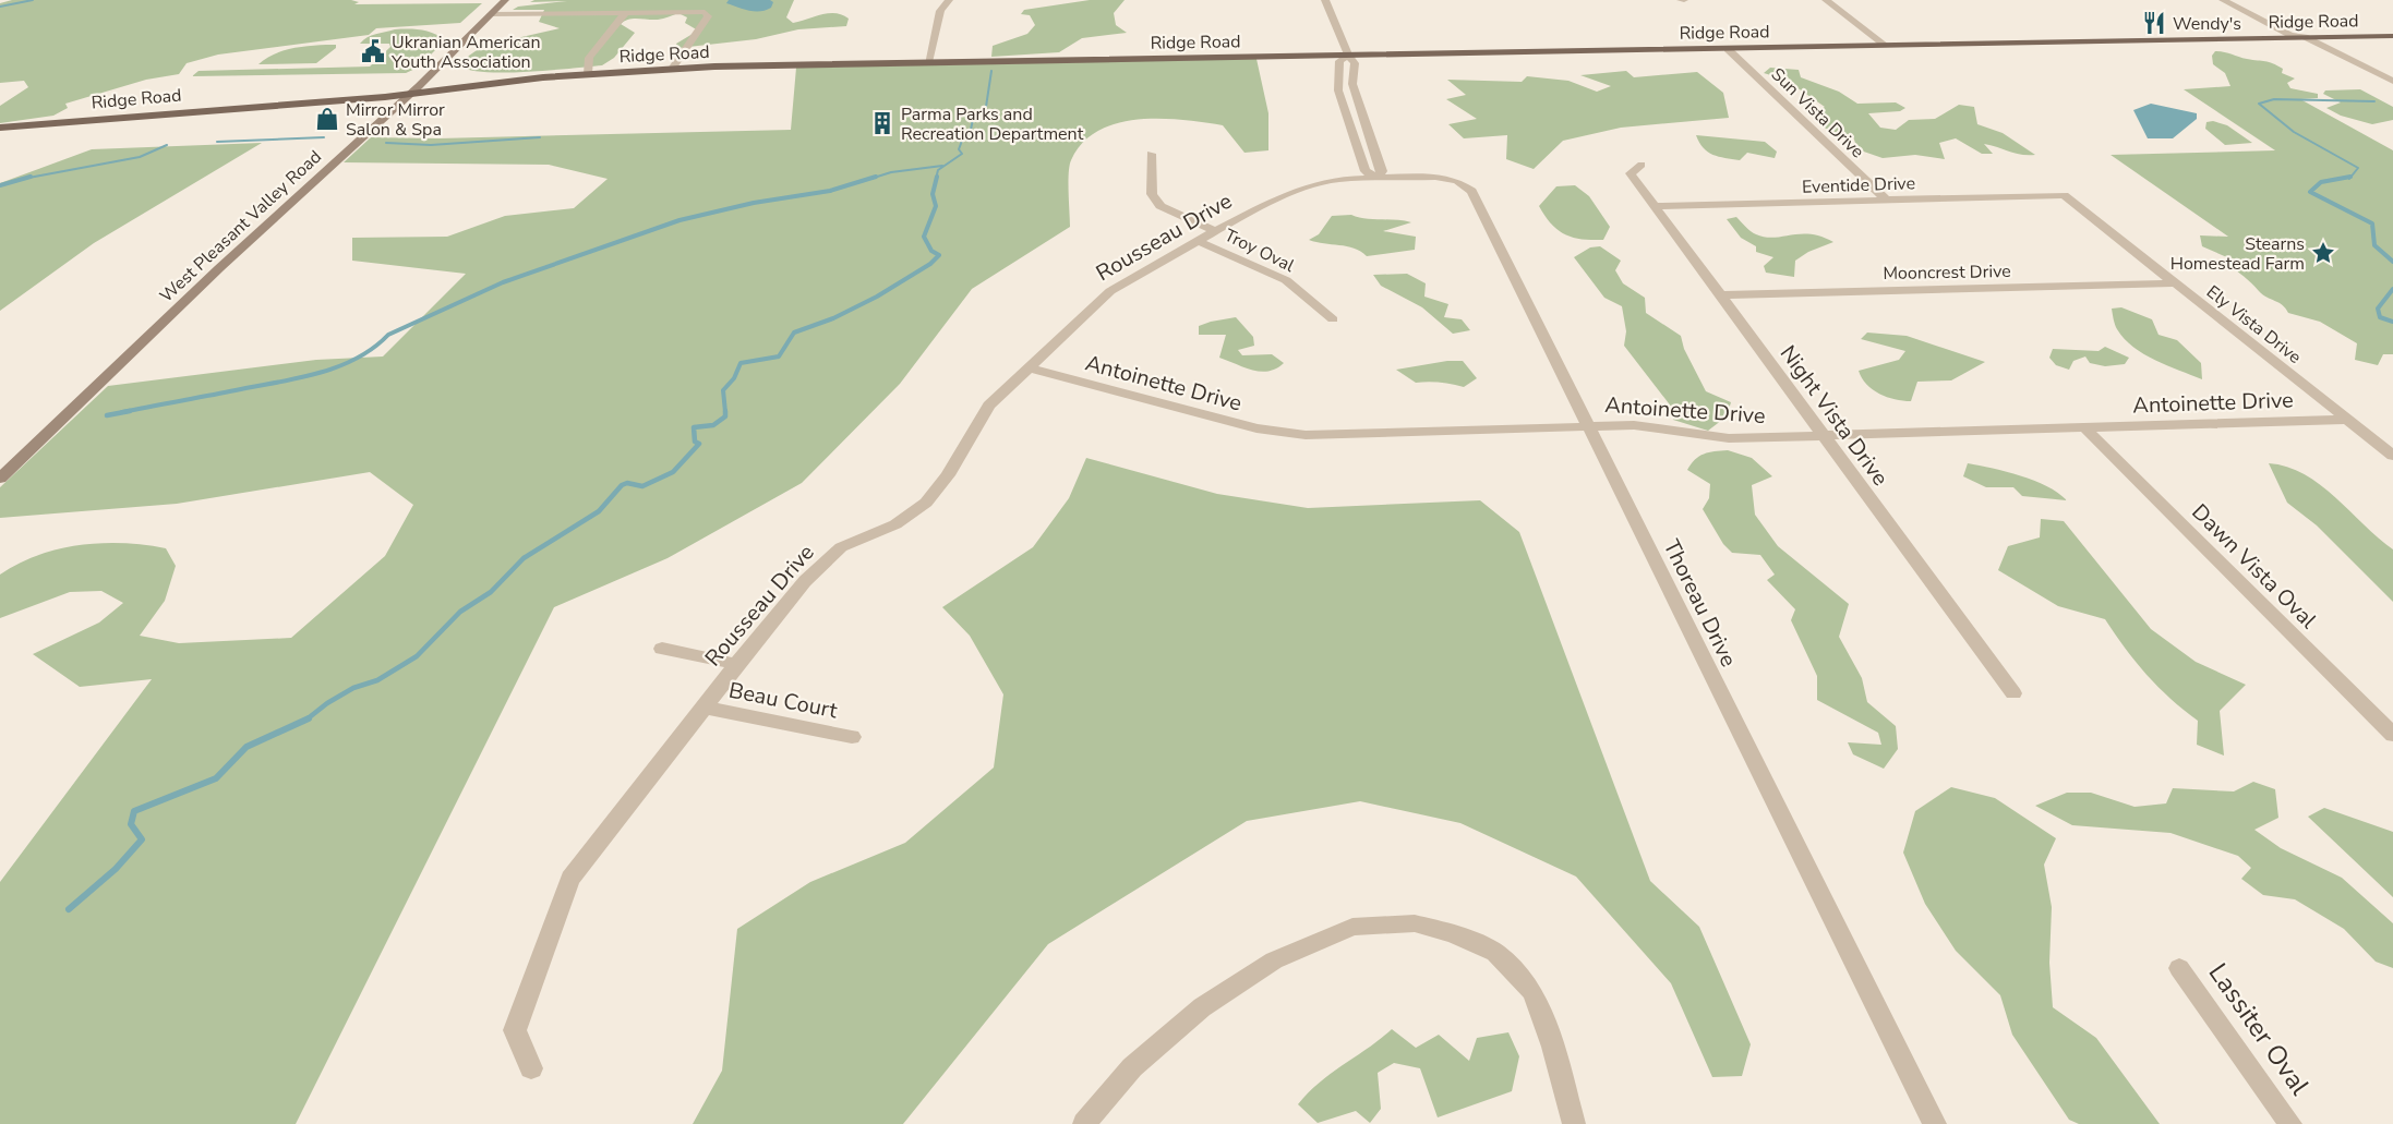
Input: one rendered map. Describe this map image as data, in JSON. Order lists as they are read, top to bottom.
{
  "streets": {
    "main road": ["Ridge Road", "West Pleasant Valley Road"],
    "street": [
      "Sun Vista Drive",
      "Eventide Drive",
      "Rousseau Drive",
      "Troy Oval",
      "Mooncrest Drive",
      "Ely Vista Drive",
      "Antoinette Drive",
      "Night Vista Drive",
      "Dawn Vista Oval",
      "Thoreau Drive",
      "Beau Court",
      "Lassiter Oval"
    ]
  },
  "crossings": [
    ["Ridge Road", "Sun Vista Drive"],
    ["Ridge Road", "West Pleasant Valley Road"],
    ["Sun Vista Drive", "Eventide Drive"],
    ["Eventide Drive", "Ely Vista Drive"],
    ["Eventide Drive", "Night Vista Drive"],
    ["Rousseau Drive", "Troy Oval"],
    ["Rousseau Drive", "Antoinette Drive"],
    ["Rousseau Drive", "Thoreau Drive"],
    ["Rousseau Drive", "Beau Court"],
    ["Mooncrest Drive", "Ely Vista Drive"],
    ["Mooncrest Drive", "Night Vista Drive"],
    ["Ely Vista Drive", "Antoinette Drive"],
    ["Antoinette Drive", "Night Vista Drive"],
    ["Antoinette Drive", "Dawn Vista Oval"],
    ["Antoinette Drive", "Thoreau Drive"]
  ],
  "places": {
    "restaurant": ["Wendy's"],
    "public building": ["Ukranian American Youth Association"],
    "shop": ["Mirror Mirror Salon & Spa"],
    "building": ["Parma Parks and Recreation Department"],
    "place": ["Stearns Homestead Farm"]
  }
}
